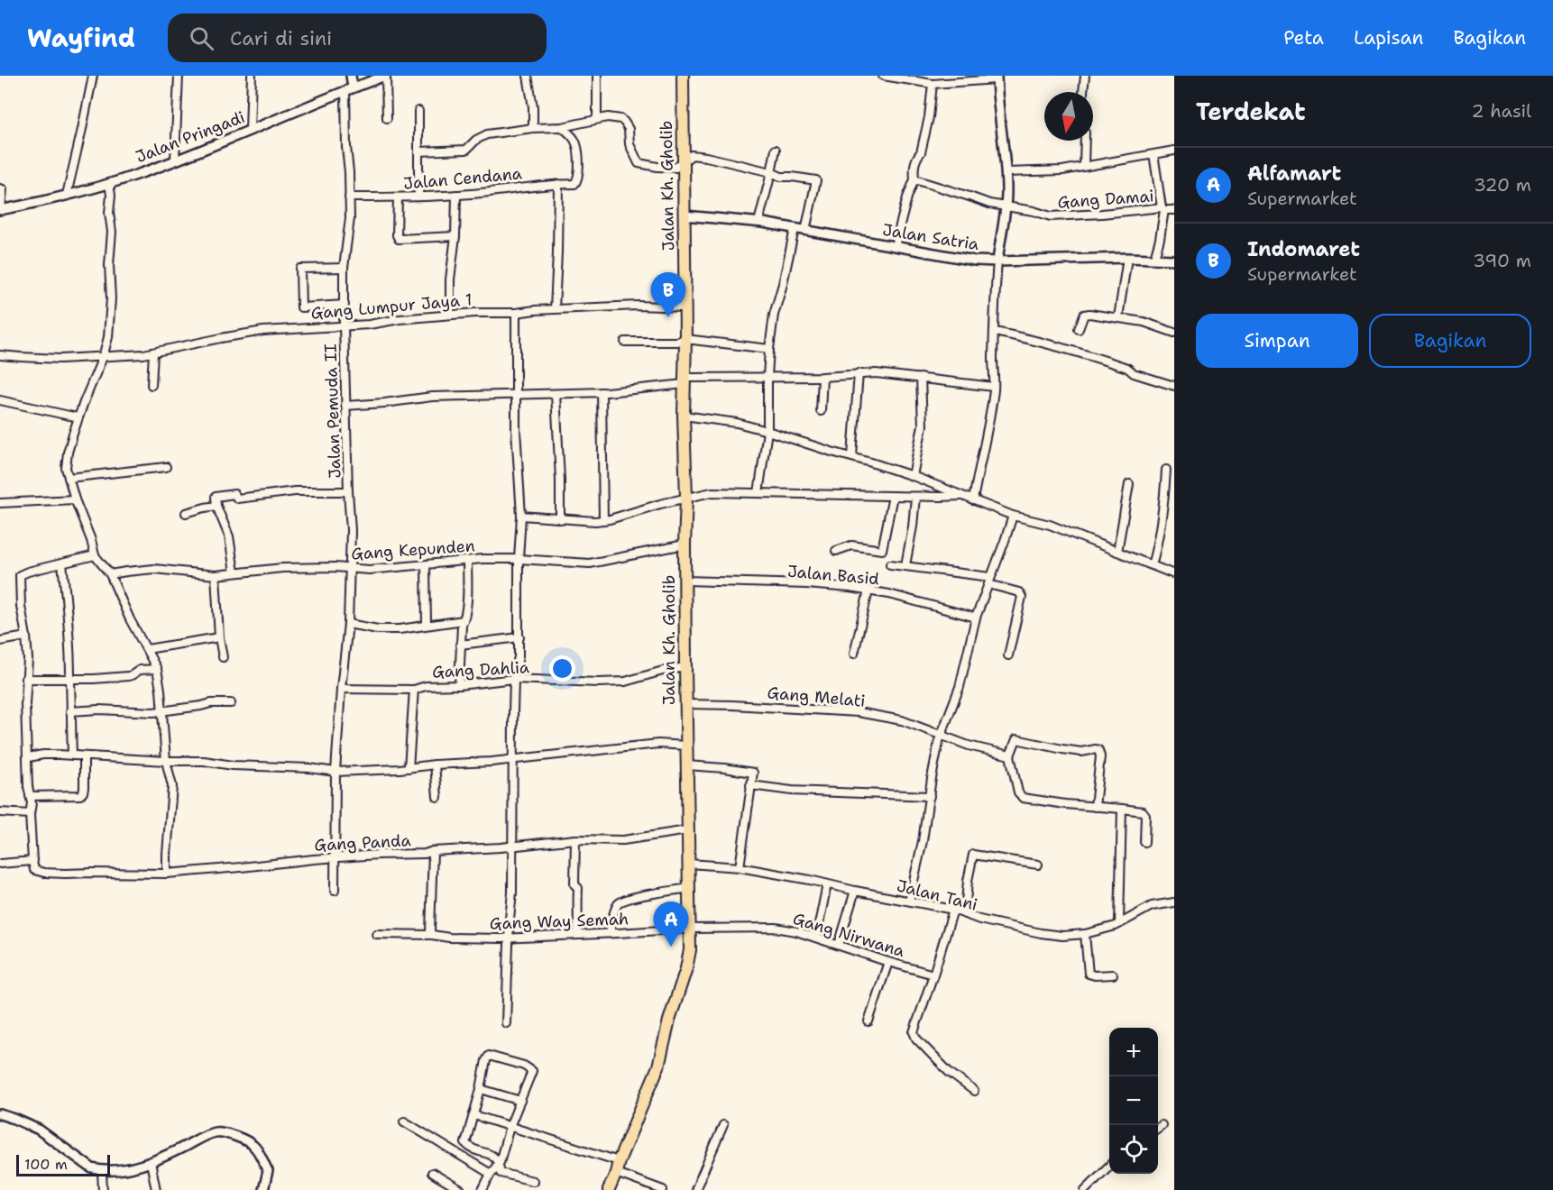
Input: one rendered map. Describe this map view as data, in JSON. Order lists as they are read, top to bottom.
{
  "streets": {
    "main road": ["Jalan Kh. Gholib"],
    "street": [
      "Jalan Pringadi",
      "Jalan Cendana",
      "Gang Damai",
      "Jalan Satria",
      "Gang Lumpur Jaya 1",
      "Jalan Pemuda II",
      "Gang Kepunden",
      "Jalan Basid",
      "Gang Dahlia",
      "Gang Melati",
      "Gang Panda",
      "Jalan Tani",
      "Gang Way Semah",
      "Gang Nirwana"
    ]
  },
  "crossings": [
    ["Jalan Pringadi", "Jalan Pemuda II"],
    ["Jalan Cendana", "Jalan Pemuda II"],
    ["Jalan Kh. Gholib", "Jalan Satria"],
    ["Jalan Kh. Gholib", "Gang Lumpur Jaya 1"],
    ["Jalan Kh. Gholib", "Gang Kepunden"],
    ["Jalan Kh. Gholib", "Jalan Basid"],
    ["Jalan Kh. Gholib", "Gang Dahlia"],
    ["Jalan Kh. Gholib", "Gang Melati"],
    ["Jalan Kh. Gholib", "Gang Panda"],
    ["Jalan Kh. Gholib", "Jalan Tani"],
    ["Jalan Kh. Gholib", "Gang Way Semah"],
    ["Jalan Kh. Gholib", "Gang Nirwana"],
    ["Gang Lumpur Jaya 1", "Jalan Pemuda II"],
    ["Jalan Pemuda II", "Gang Kepunden"],
    ["Jalan Pemuda II", "Gang Dahlia"],
    ["Jalan Pemuda II", "Gang Panda"],
    ["Gang Way Semah", "Gang Nirwana"]
  ],
  "scale_bar": "100 m",
  "north": "bottom",
  "page": {
    "header": "Wayfind",
    "search": "Cari di sini",
    "nav": ["Peta", "Lapisan", "Bagikan"],
    "heading": ["Terdekat", "2 hasil"],
    "list": [
      {
        "mark": "A",
        "name": "Alfamart",
        "note": "Supermarket",
        "value": "320 m"
      },
      {
        "mark": "B",
        "name": "Indomaret",
        "note": "Supermarket",
        "value": "390 m"
      }
    ],
    "pins": ["B", "A"],
    "buttons": ["Simpan", "Bagikan"],
    "map_buttons": ["+", "−"],
    "scale": "100 m"
  }
}
